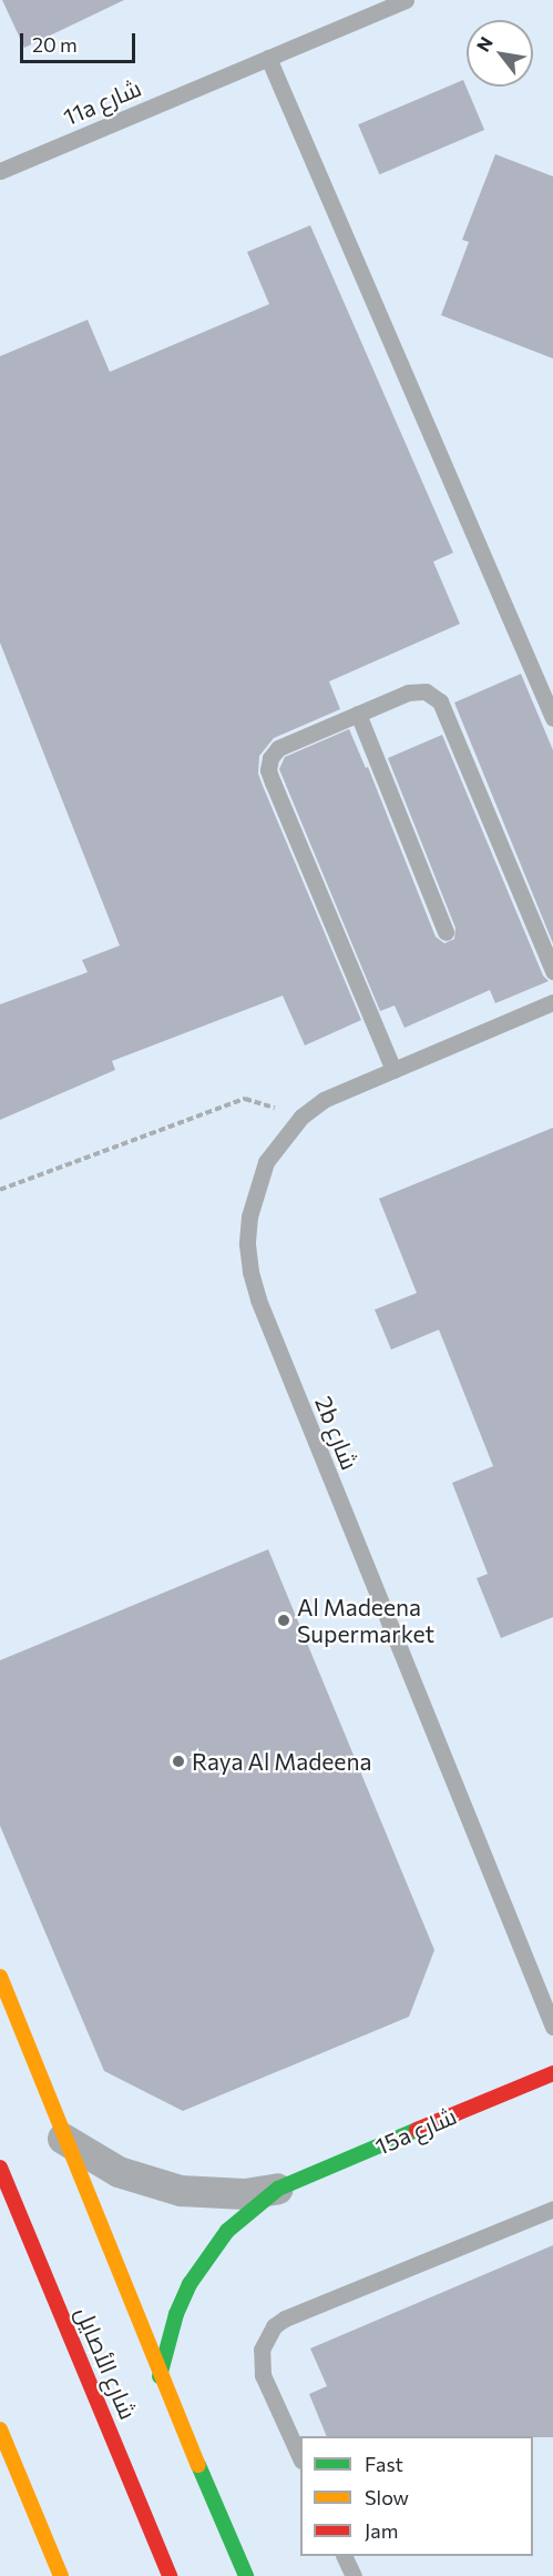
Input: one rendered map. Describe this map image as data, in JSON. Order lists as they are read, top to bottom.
{
  "streets": {
    "street": ["15a شارع", "شارع الأصايل"],
    "lane": ["11a شارع", "2b شارع"]
  },
  "places": ["Al Madeena Supermarket", "Raya Al Madeena"],
  "legend": ["Fast", "Slow", "Jam"],
  "scale_bar": "20 m",
  "north": "top left"
}
